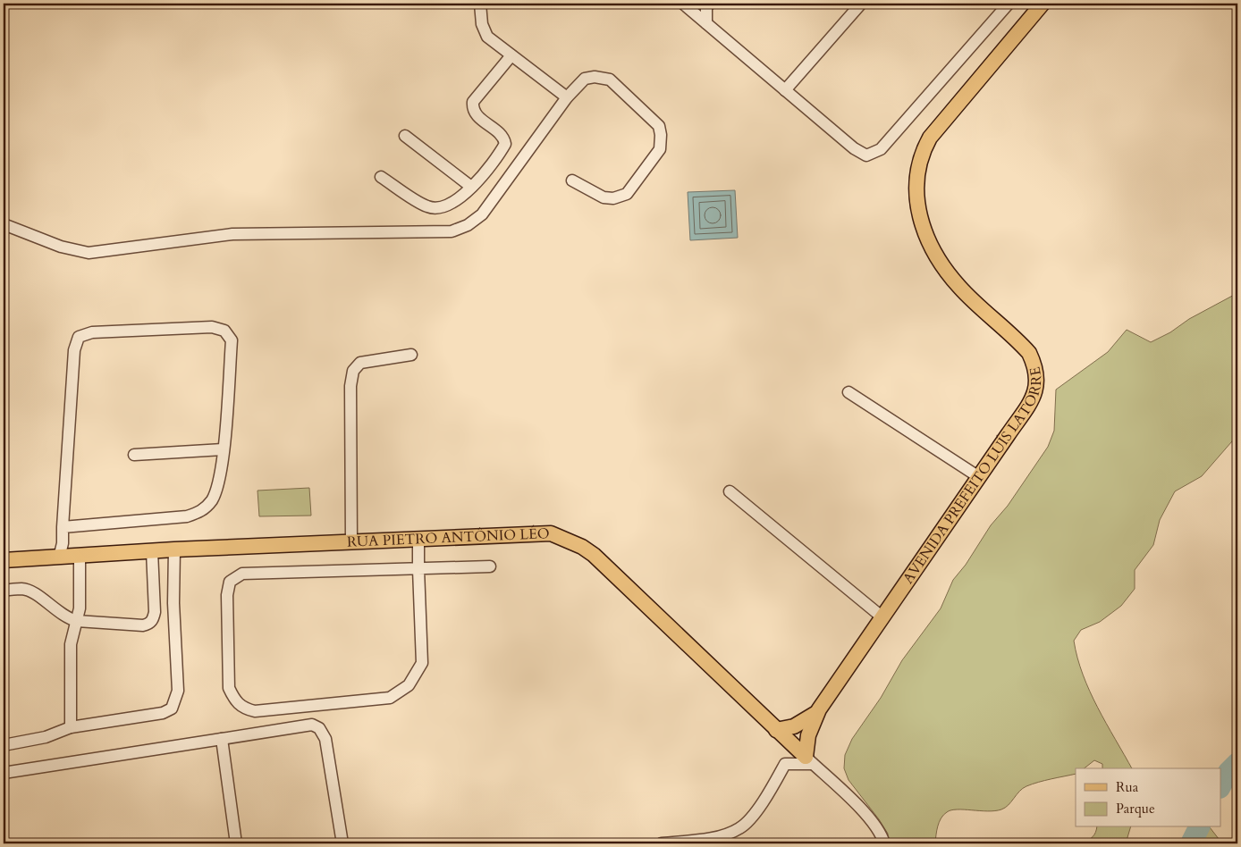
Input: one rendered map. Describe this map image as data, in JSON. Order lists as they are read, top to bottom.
{
  "streets": {
    "main road": ["AVENIDA PREFEITO LUÍS LATORRE", "RUA PIETRO ANTÔNIO LÉO"]
  },
  "crossings": [
    ["AVENIDA PREFEITO LUÍS LATORRE", "RUA PIETRO ANTÔNIO LÉO"]
  ],
  "legend": ["Rua", "Parque"]
}
